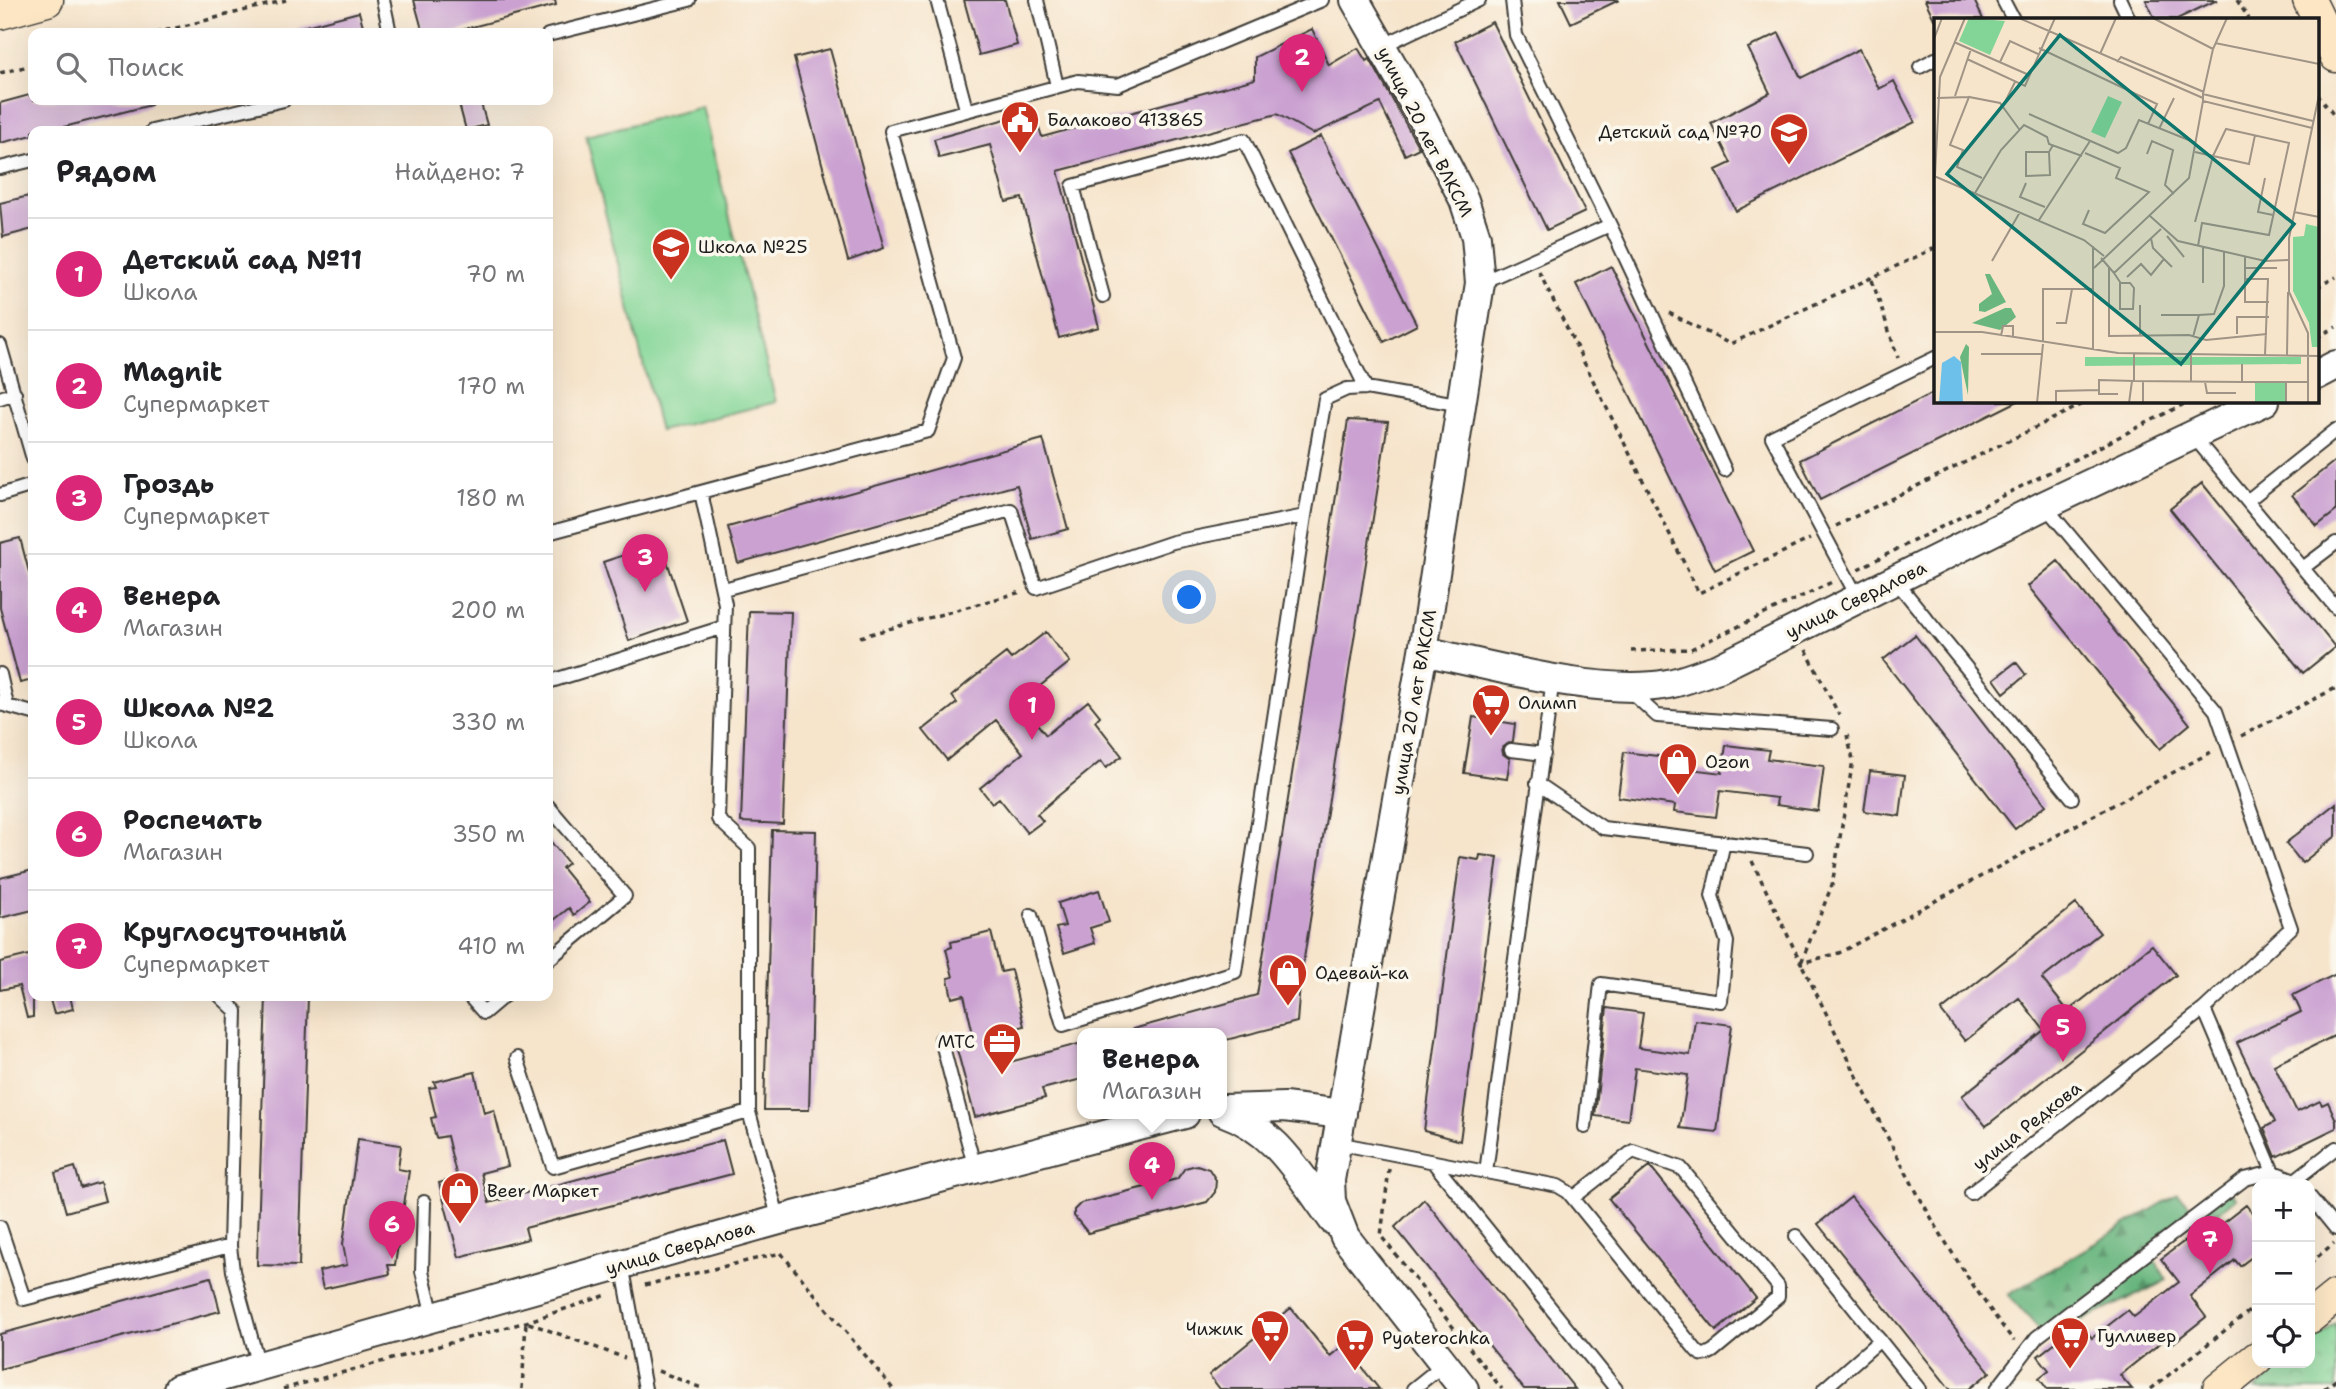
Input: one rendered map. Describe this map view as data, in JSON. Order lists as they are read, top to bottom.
{
  "streets": {
    "street": ["улица 20 лет ВЛКСМ", "улица Свердлова"],
    "lane": ["улица Редкова"]
  },
  "crossings": [
    ["улица 20 лет ВЛКСМ", "улица Свердлова"]
  ],
  "places": {
    "public building": ["Балаково 413865"],
    "school or university": ["Детский сад №70", "Школа №25"],
    "supermarket": [
      "Олимп",
      "Чижик",
      "Гулливер",
      "Pyaterochka"
    ],
    "shop": ["Ozon", "Одевай-ка", "Beer Маркет"],
    "office": ["МТС"]
  },
  "page": {
    "search": "Поиск",
    "pins": [
      "2",
      "3",
      "1",
      "5",
      "4",
      "6",
      "7"
    ],
    "heading": ["Рядом", "Найдено: 7"],
    "list": [
      {
        "mark": "1",
        "name": "Детский сад №11",
        "note": "Школа",
        "value": "70 m"
      },
      {
        "mark": "2",
        "name": "Magnit",
        "note": "Супермаркет",
        "value": "170 m"
      },
      {
        "mark": "3",
        "name": "Гроздь",
        "note": "Супермаркет",
        "value": "180 m"
      },
      {
        "mark": "4",
        "name": "Венера",
        "note": "Магазин",
        "value": "200 m"
      },
      {
        "mark": "5",
        "name": "Школа №2",
        "note": "Школа",
        "value": "330 m"
      },
      {
        "mark": "6",
        "name": "Роспечать",
        "note": "Магазин",
        "value": "350 m"
      },
      {
        "mark": "7",
        "name": "Круглосуточный",
        "note": "Супермаркет",
        "value": "410 m"
      }
    ],
    "popup": ["Венера", "Магазин"],
    "map_buttons": ["+", "−"]
  }
}
